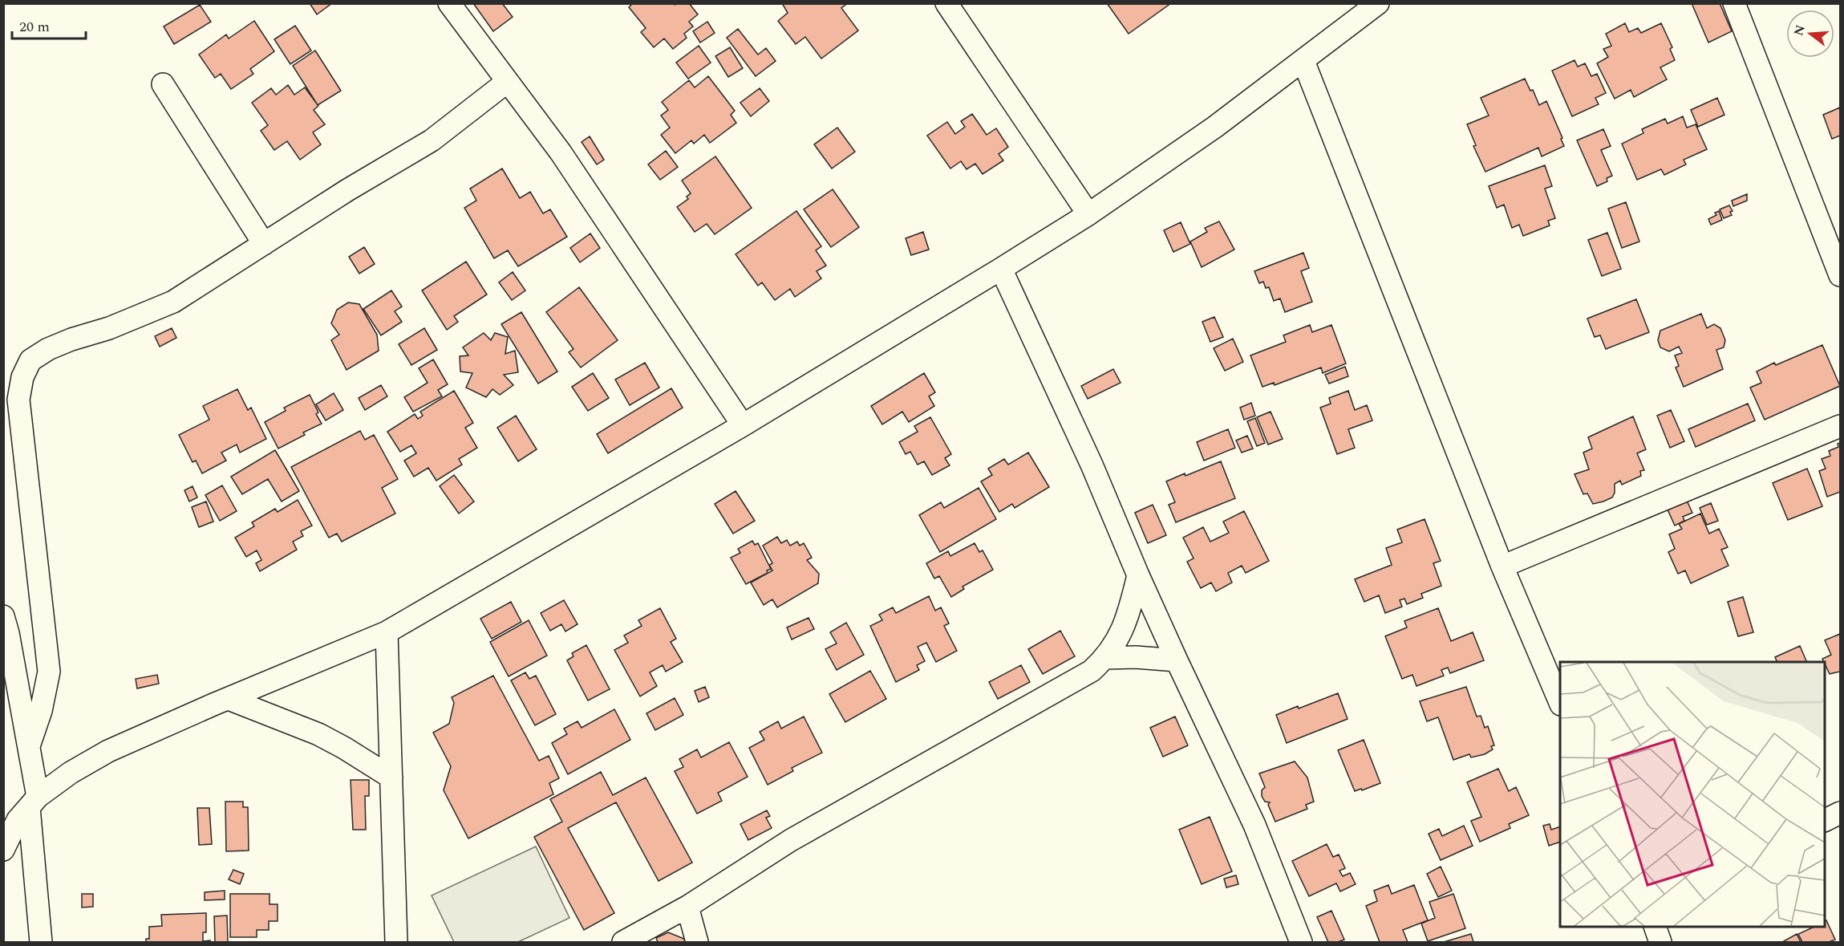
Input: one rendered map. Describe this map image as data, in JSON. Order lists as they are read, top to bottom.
{
  "scale_bar": "20 m",
  "north": "left"
}
